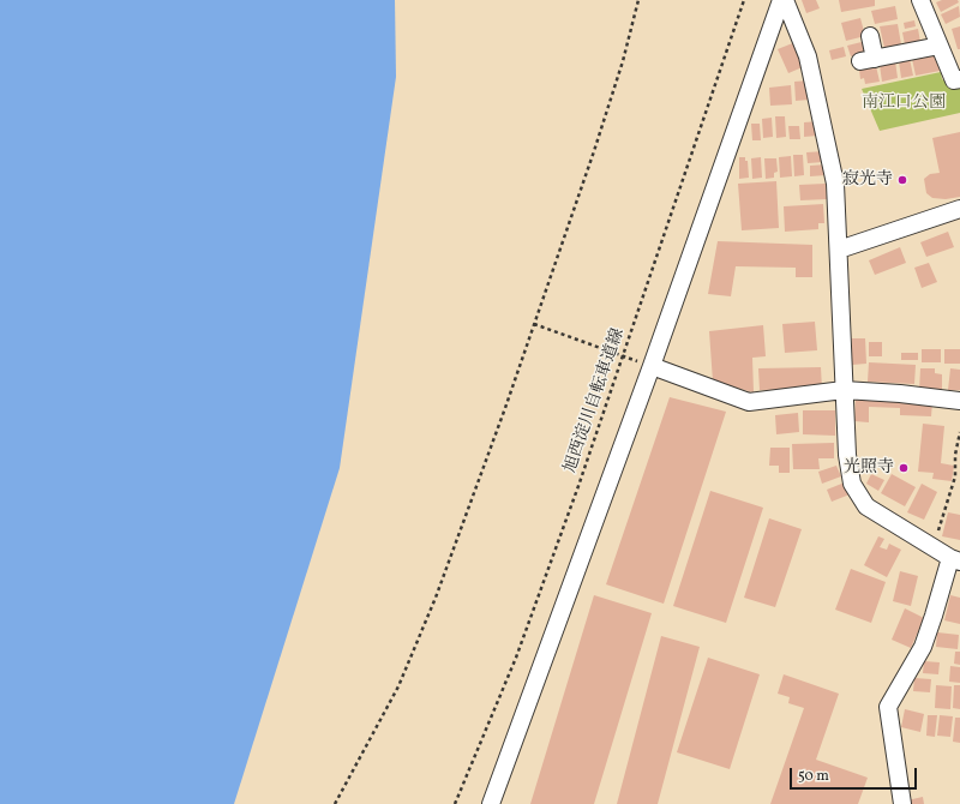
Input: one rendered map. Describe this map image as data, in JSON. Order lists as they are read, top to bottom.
{
  "streets": {
    "path": ["旭西淀川自転車道線"]
  },
  "parks": ["南江口公園"],
  "places": ["寂光寺", "光照寺"],
  "scale_bar": "50 m"
}
